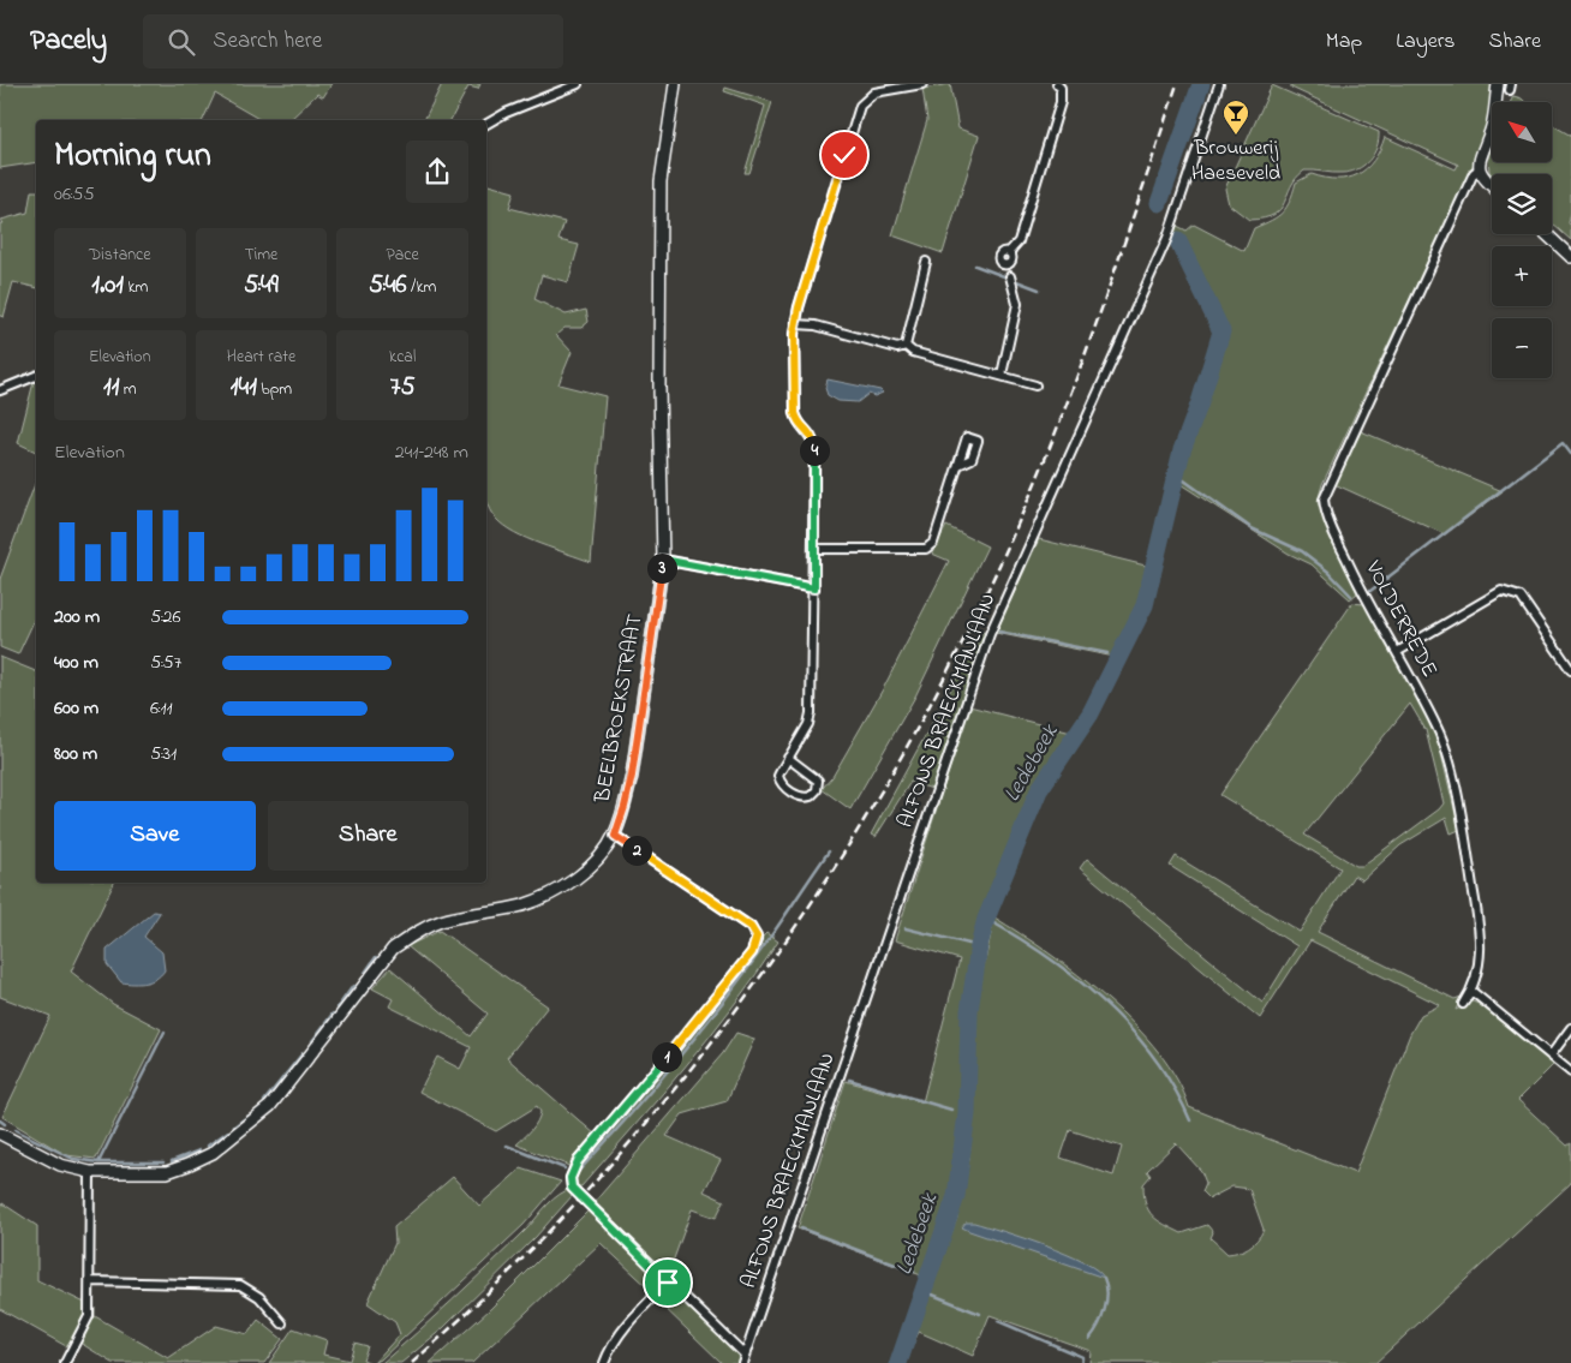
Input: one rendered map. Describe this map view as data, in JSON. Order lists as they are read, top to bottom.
{
  "streets": {
    "street": ["VOLDERREDE", "BEELBROEKSTRAAT", "ALFONS BRAECKMANLAAN"]
  },
  "water": ["Ledebeek"],
  "places": {
    "bar": ["Brouwerij Haeseveld"]
  },
  "north": "top left",
  "page": {
    "header": "Pacely",
    "search": "Search here",
    "nav": ["Map", "Layers", "Share"],
    "map_buttons": ["+", "−"],
    "heading": ["Morning run", "06:55"],
    "stats": [
      ["Distance", "1.01 km"],
      ["Time", "5:49"],
      ["Pace", "5:46 /km"],
      ["Elevation", "11 m"],
      ["Heart rate", "141 bpm"],
      ["kcal", "75"]
    ],
    "chart": ["Elevation", "241–248 m"],
    "pins": [
      "4",
      "3",
      "2",
      "1"
    ],
    "list": [
      {
        "name": "200 m",
        "note": "5:26"
      },
      {
        "name": "400 m",
        "note": "5:57"
      },
      {
        "name": "600 m",
        "note": "6:11"
      },
      {
        "name": "800 m",
        "note": "5:31"
      }
    ],
    "buttons": ["Save", "Share"]
  }
}
